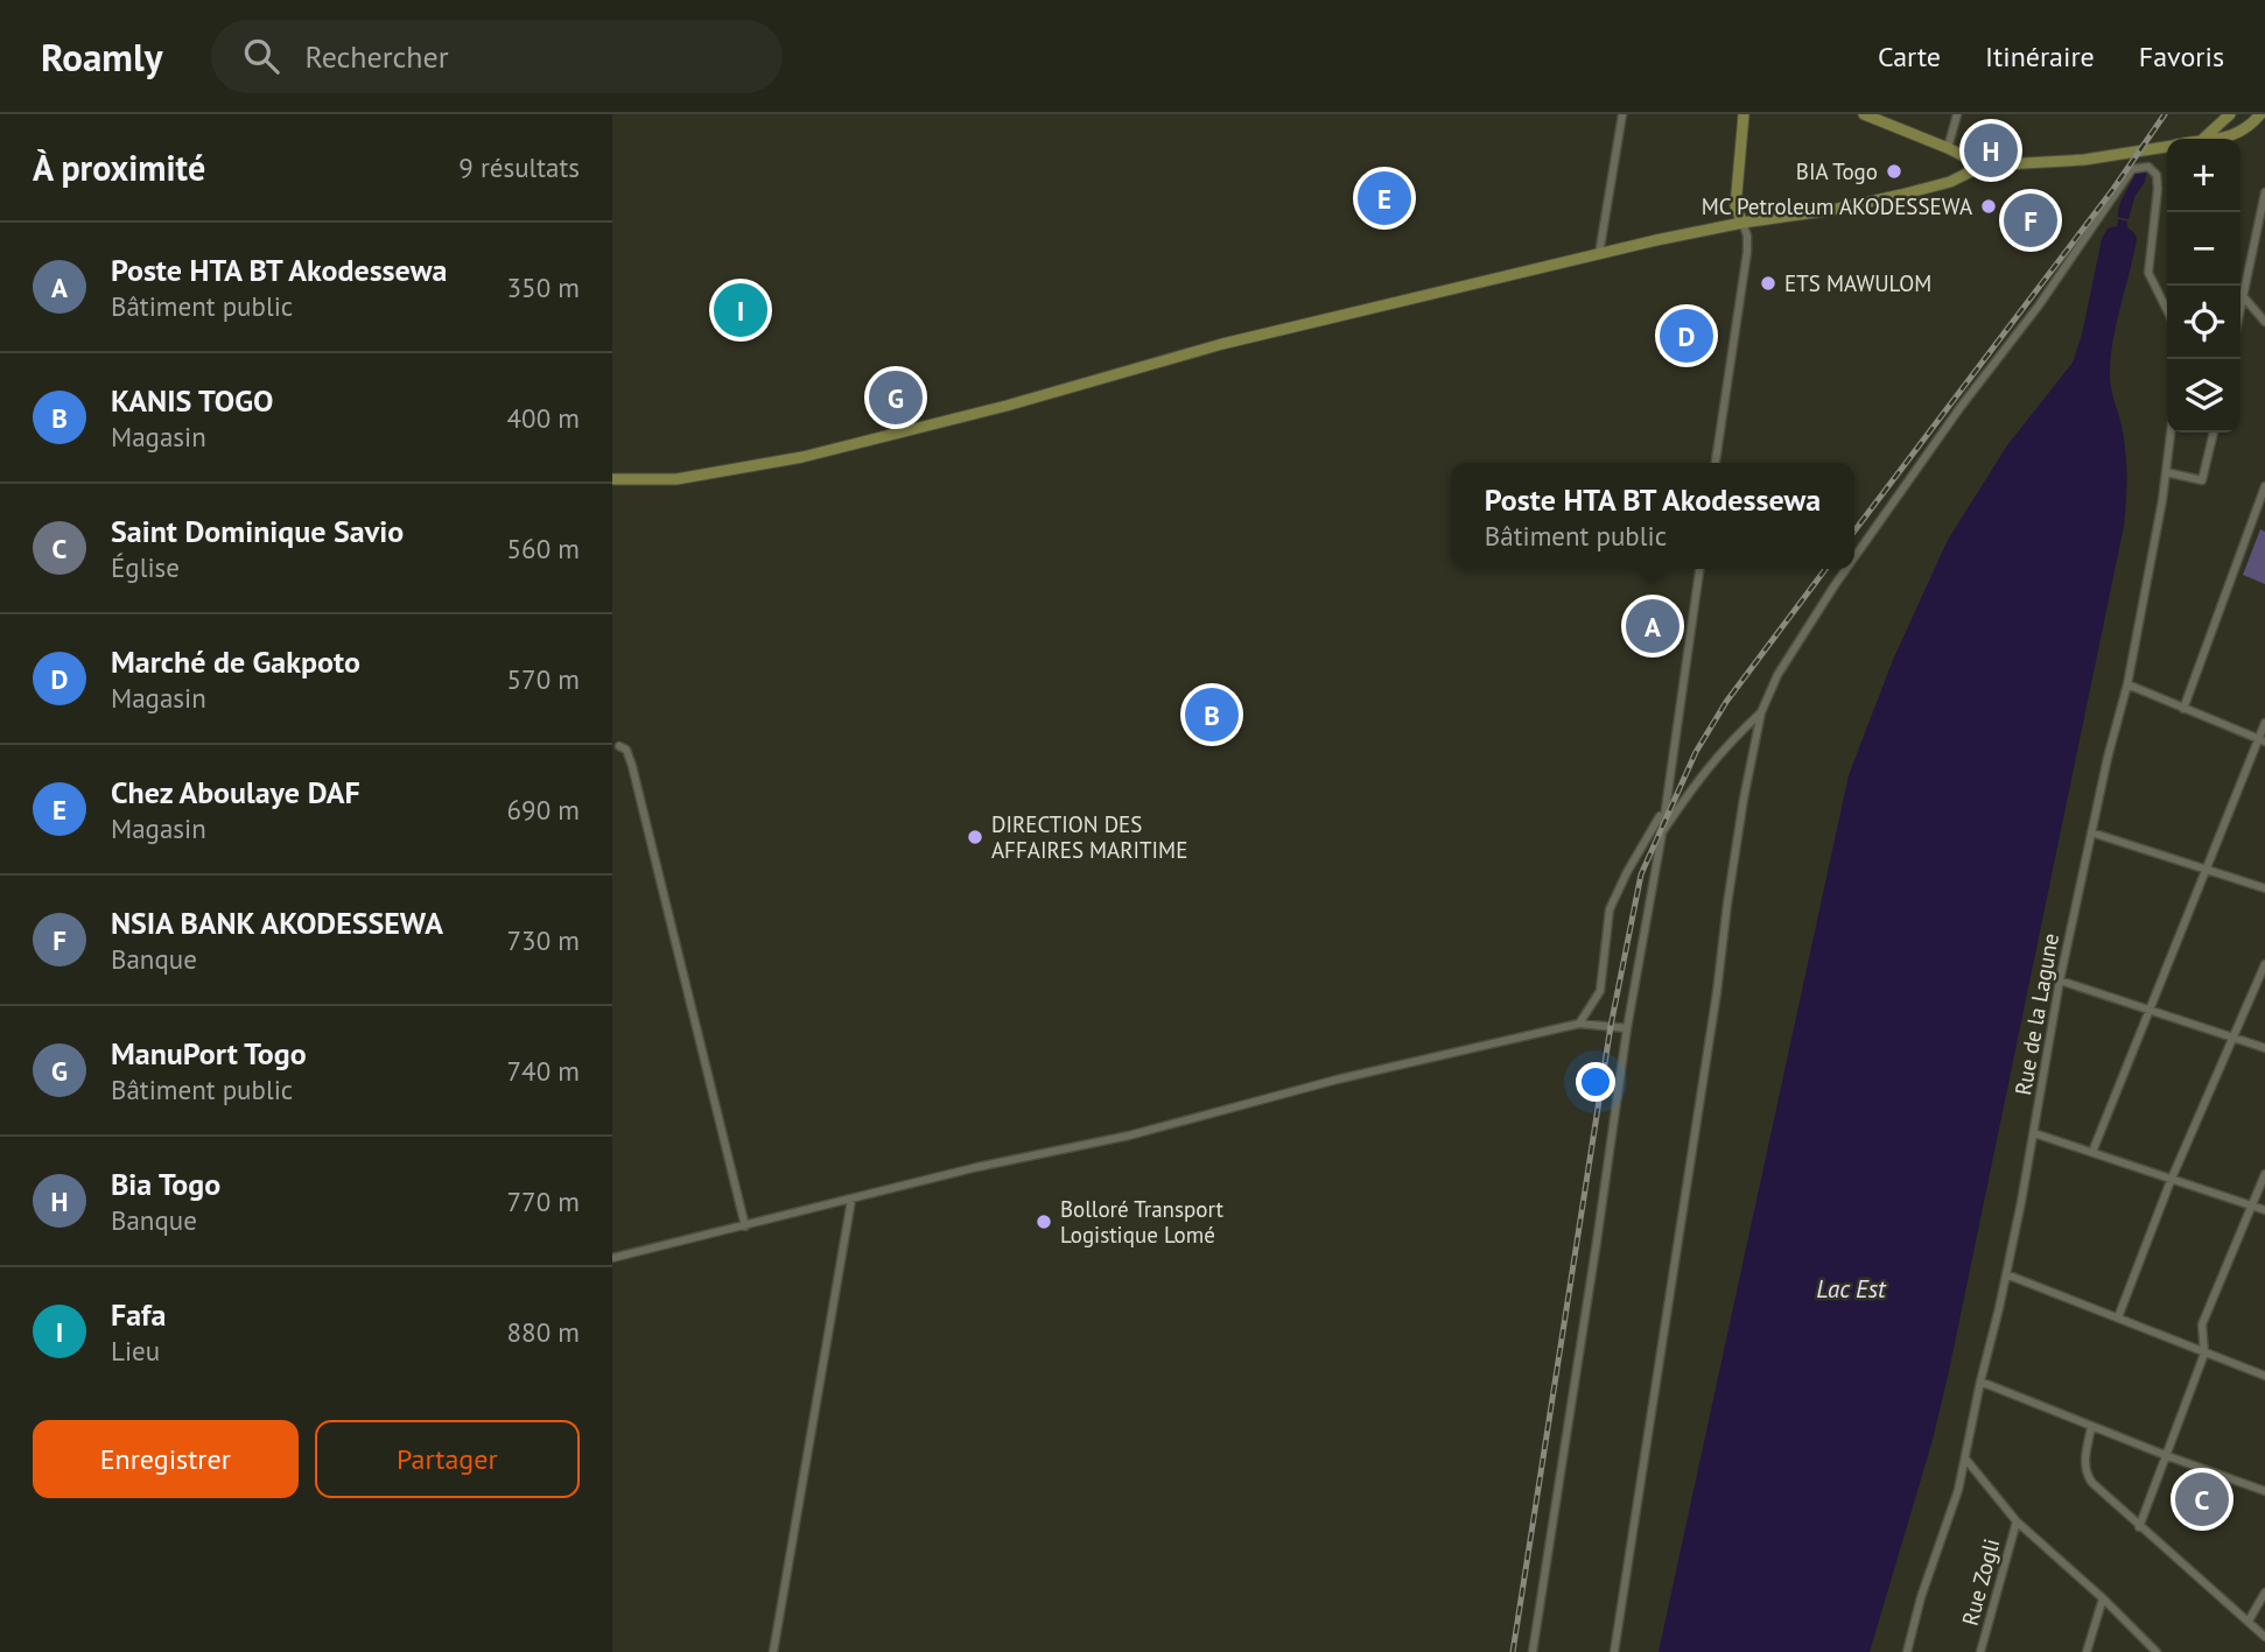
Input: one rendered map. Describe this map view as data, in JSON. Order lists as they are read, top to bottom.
{
  "streets": {
    "street": ["Rue de la Lagune", "Rue Zogli"]
  },
  "water": ["Lac Est"],
  "places": [
    "BIA Togo",
    "MC Petroleum AKODESSEWA",
    "ETS MAWULOM",
    "DIRECTION DES AFFAIRES MARITIME",
    "Bolloré Transport Logistique Lomé"
  ],
  "page": {
    "header": "Roamly",
    "search": "Rechercher",
    "nav": ["Carte", "Itinéraire", "Favoris"],
    "heading": ["À proximité", "9 résultats"],
    "pins": [
      "H",
      "E",
      "F",
      "I",
      "D",
      "G",
      "A",
      "B",
      "C"
    ],
    "map_buttons": ["+", "−"],
    "list": [
      {
        "mark": "A",
        "name": "Poste HTA BT Akodessewa",
        "note": "Bâtiment public",
        "value": "350 m"
      },
      {
        "mark": "B",
        "name": "KANIS TOGO",
        "note": "Magasin",
        "value": "400 m"
      },
      {
        "mark": "C",
        "name": "Saint Dominique Savio",
        "note": "Église",
        "value": "560 m"
      },
      {
        "mark": "D",
        "name": "Marché de Gakpoto",
        "note": "Magasin",
        "value": "570 m"
      },
      {
        "mark": "E",
        "name": "Chez Aboulaye DAF",
        "note": "Magasin",
        "value": "690 m"
      },
      {
        "mark": "F",
        "name": "NSIA BANK AKODESSEWA",
        "note": "Banque",
        "value": "730 m"
      },
      {
        "mark": "G",
        "name": "ManuPort Togo",
        "note": "Bâtiment public",
        "value": "740 m"
      },
      {
        "mark": "H",
        "name": "Bia Togo",
        "note": "Banque",
        "value": "770 m"
      },
      {
        "mark": "I",
        "name": "Fafa",
        "note": "Lieu",
        "value": "880 m"
      }
    ],
    "popup": ["Poste HTA BT Akodessewa", "Bâtiment public"],
    "buttons": ["Enregistrer", "Partager"]
  }
}
